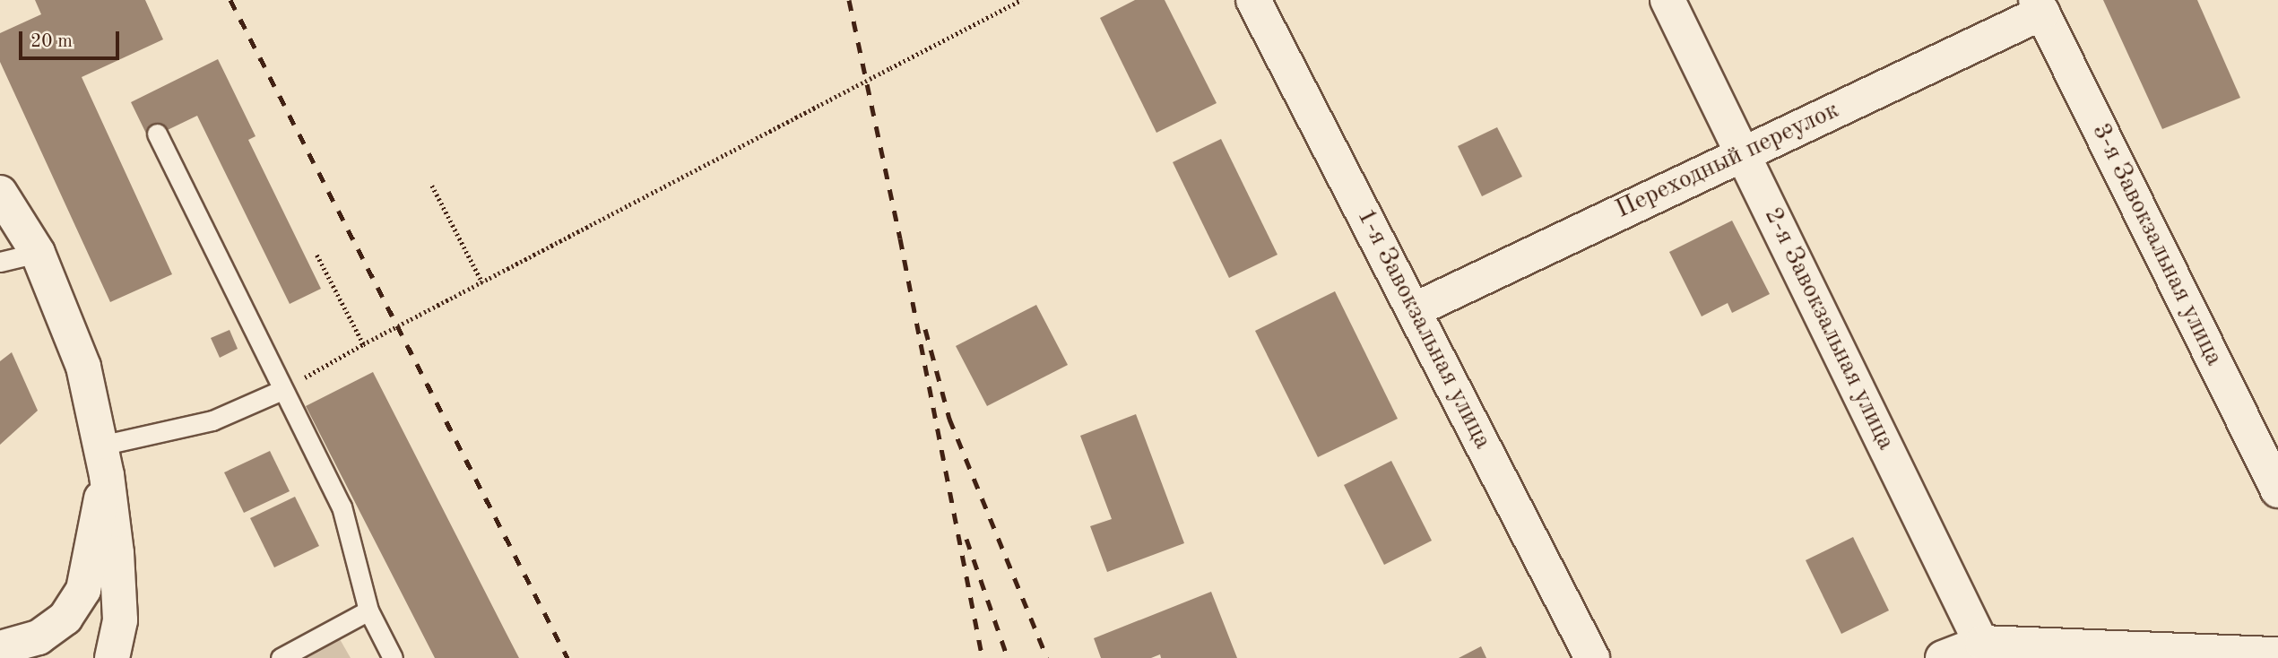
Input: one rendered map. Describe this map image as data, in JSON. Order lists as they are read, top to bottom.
{
  "streets": {
    "street": [
      "Переходный переулок",
      "3-я Завокзальная улица",
      "1-я Завокзальная улица",
      "2-я Завокзальная улица"
    ]
  },
  "crossings": [
    ["Переходный переулок", "3-я Завокзальная улица"],
    ["Переходный переулок", "1-я Завокзальная улица"],
    ["Переходный переулок", "2-я Завокзальная улица"]
  ],
  "scale_bar": "20 m"
}
